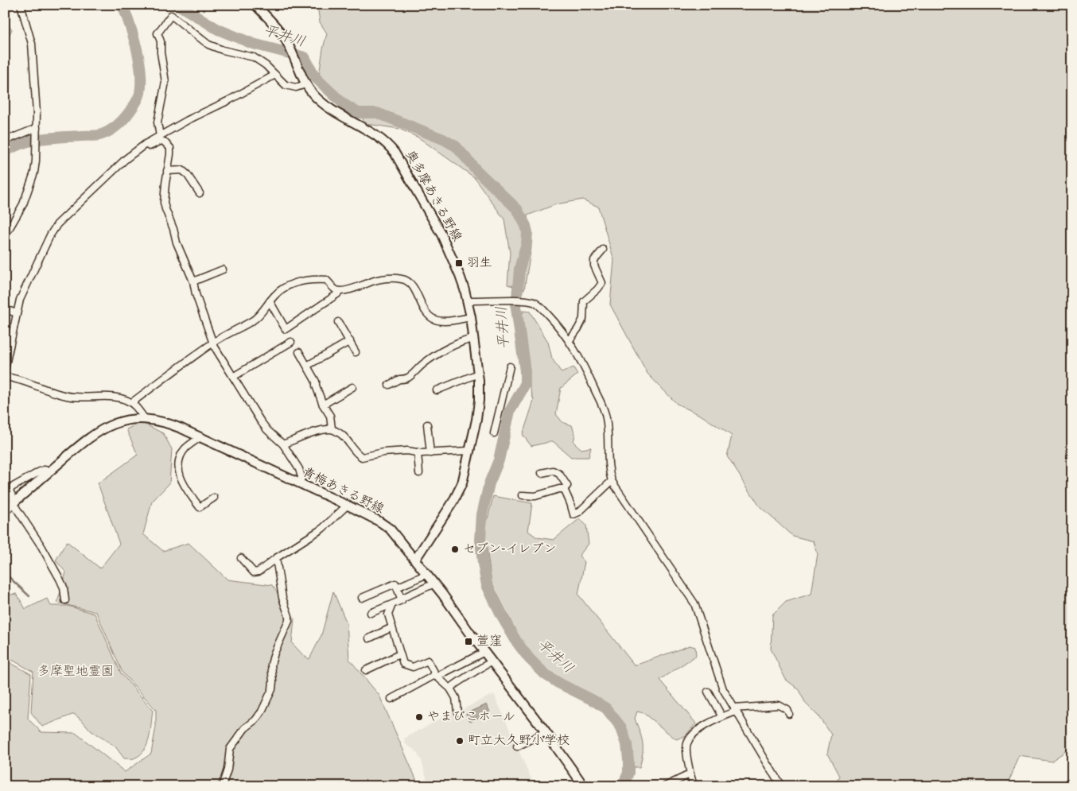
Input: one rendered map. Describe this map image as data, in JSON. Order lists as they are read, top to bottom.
{
  "streets": {
    "main road": ["奥多摩あきる野線", "青梅あきる野線"]
  },
  "crossings": [
    ["奥多摩あきる野線", "青梅あきる野線"]
  ],
  "water": ["平井川"],
  "parks": ["多摩聖地霊園"],
  "places": {
    "transit": ["羽生", "萱窪"],
    "other": ["セブン-イレブン", "やまびこホール", "町立大久野小学校"]
  }
}
